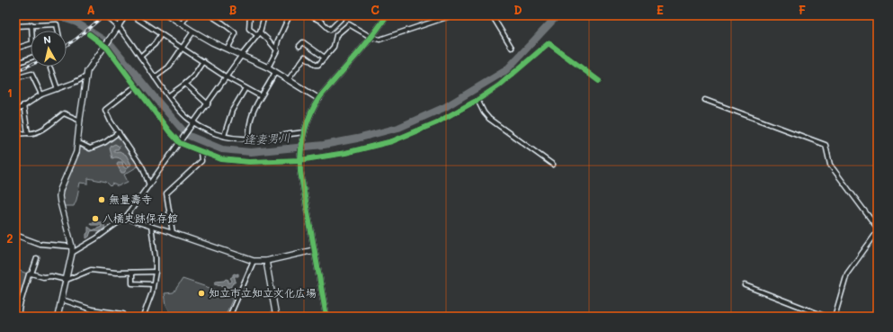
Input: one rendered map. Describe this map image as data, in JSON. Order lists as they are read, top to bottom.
{
  "water": ["逢妻男川"],
  "places": ["無量壽寺", "八橋史跡保存館", "知立市立知立文化広場"],
  "north": "top",
  "grid": {
    "columns": [
      "A",
      "B",
      "C",
      "D",
      "E",
      "F"
    ],
    "rows": ["1", "2"]
  }
}
